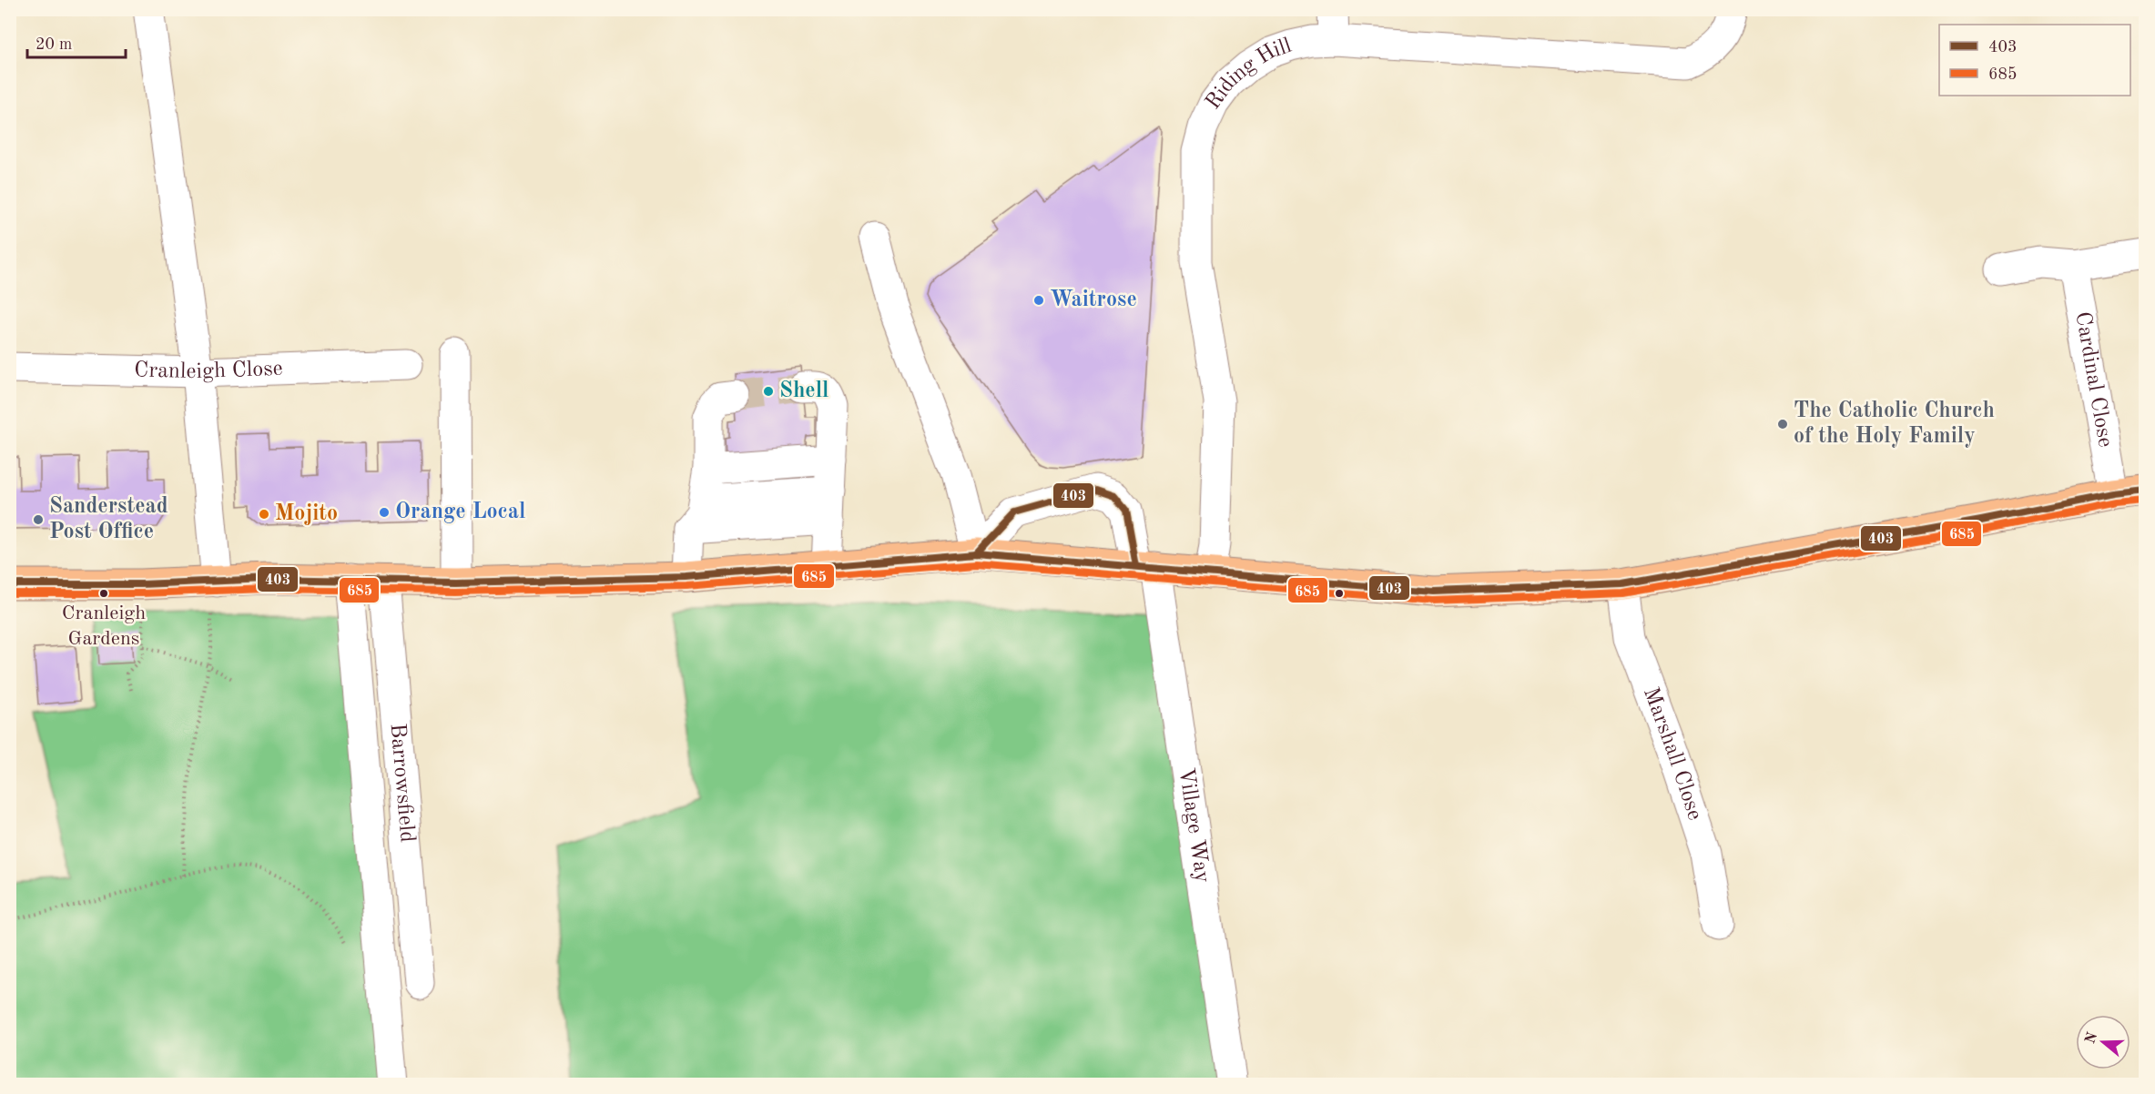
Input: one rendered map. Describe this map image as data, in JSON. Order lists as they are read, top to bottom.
{
  "streets": {
    "street": [
      "Riding Hill",
      "Cranleigh Close",
      "Cardinal Close",
      "Marshall Close",
      "Barrowsfield",
      "Village Way"
    ]
  },
  "places": [
    "Waitrose",
    "Shell",
    "The Catholic Church of the Holy Family",
    "Orange Local",
    "Mojito",
    "Sanderstead Post Office",
    "Cranleigh Gardens"
  ],
  "lines": ["transit line 403", "transit line 685"],
  "legend": ["403", "685"],
  "scale_bar": "20 m",
  "north": "left"
}
